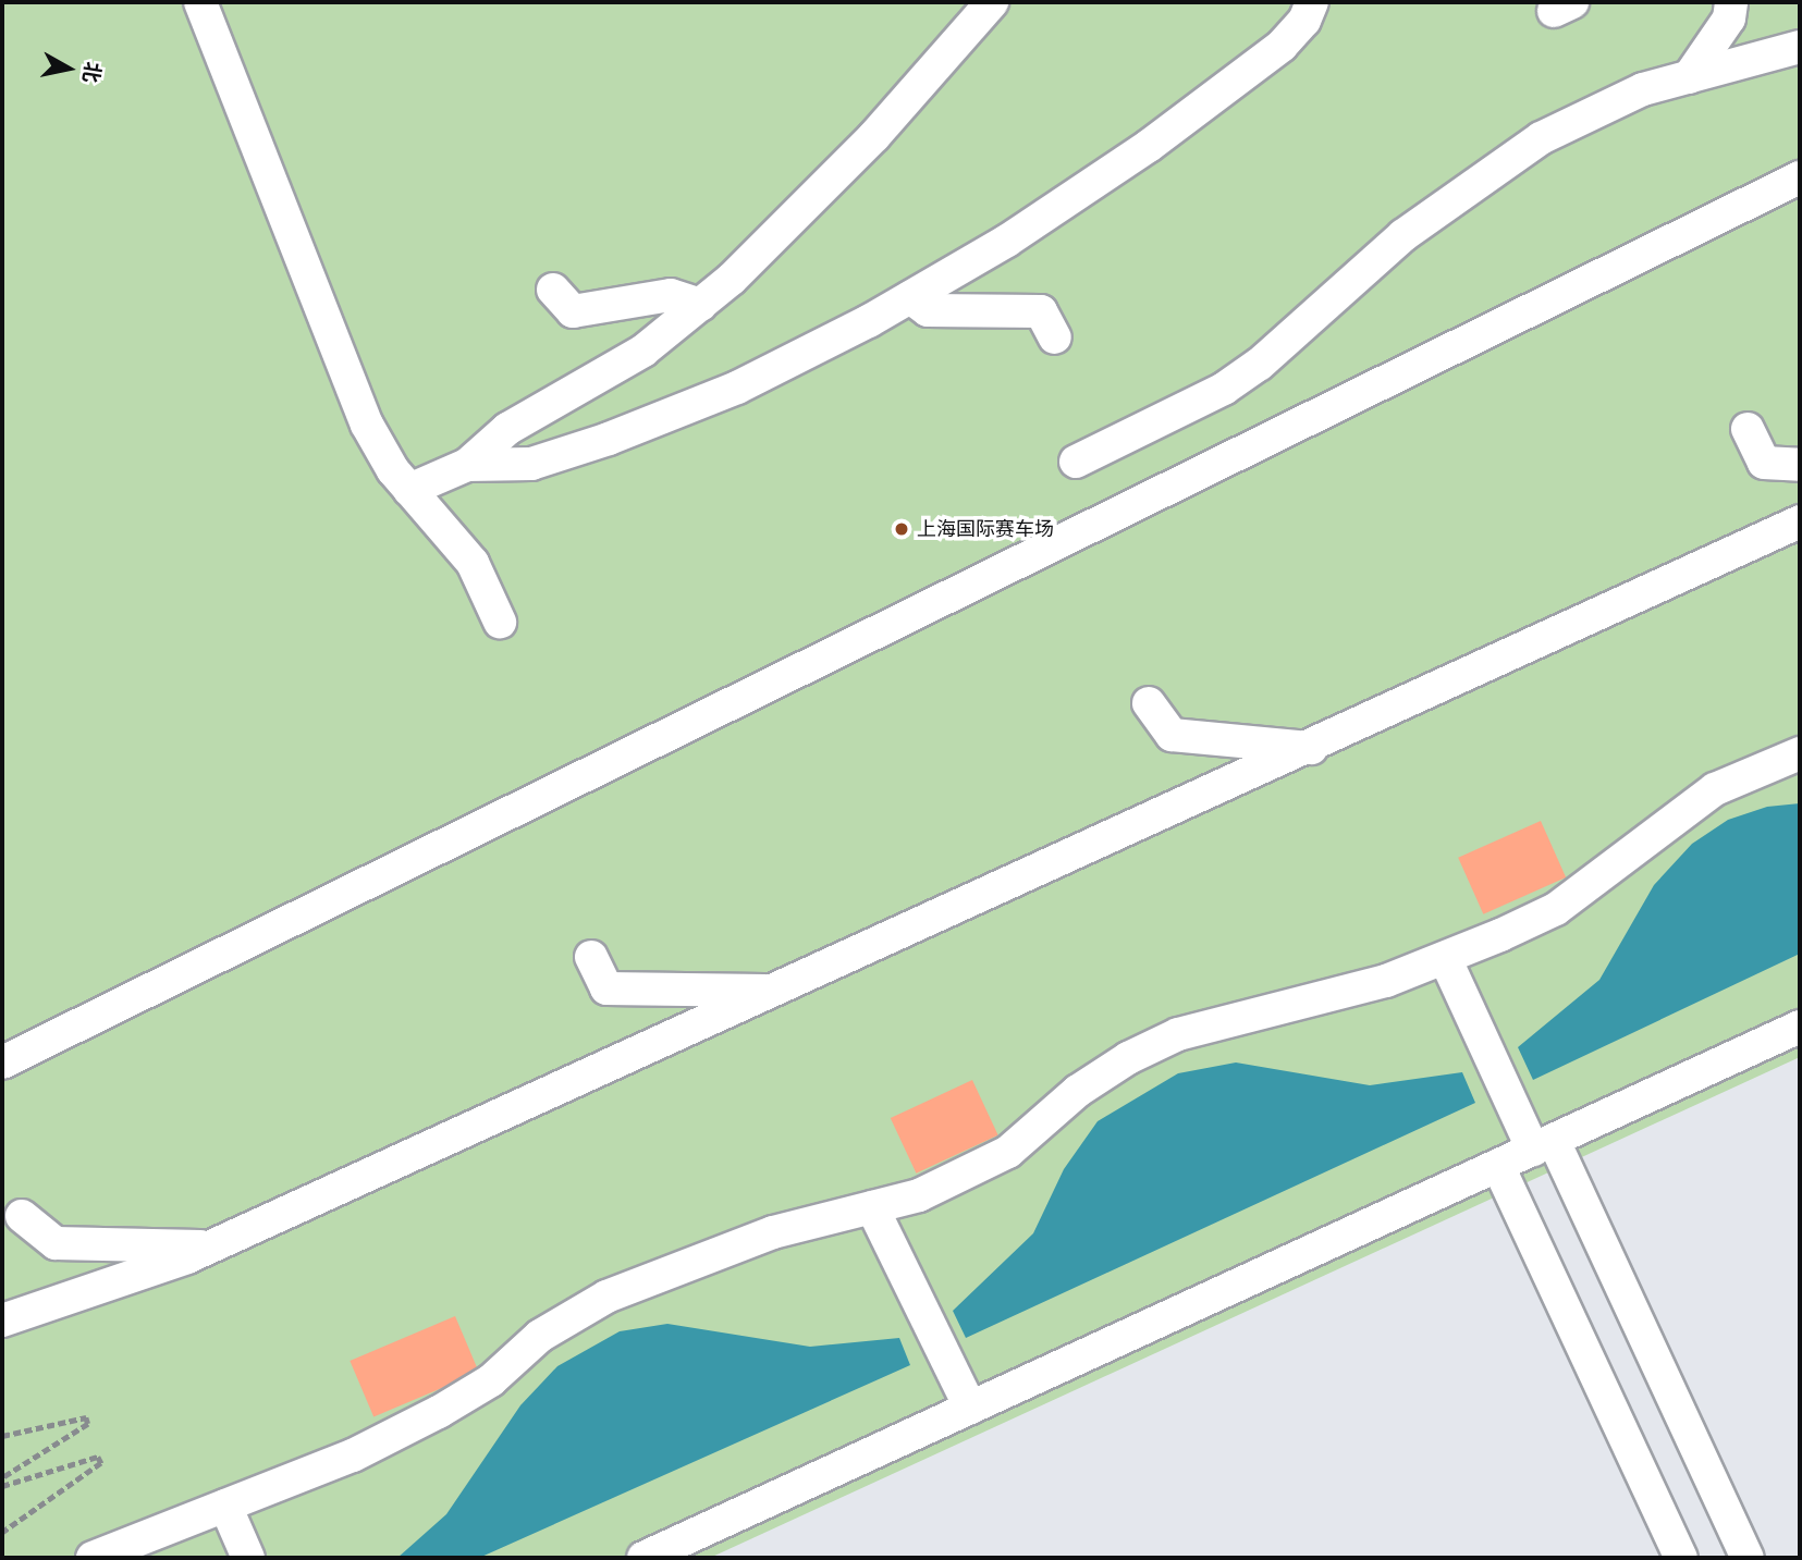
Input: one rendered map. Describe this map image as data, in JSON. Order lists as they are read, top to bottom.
{
  "places": ["上海国际赛车场"],
  "north": "right"
}
